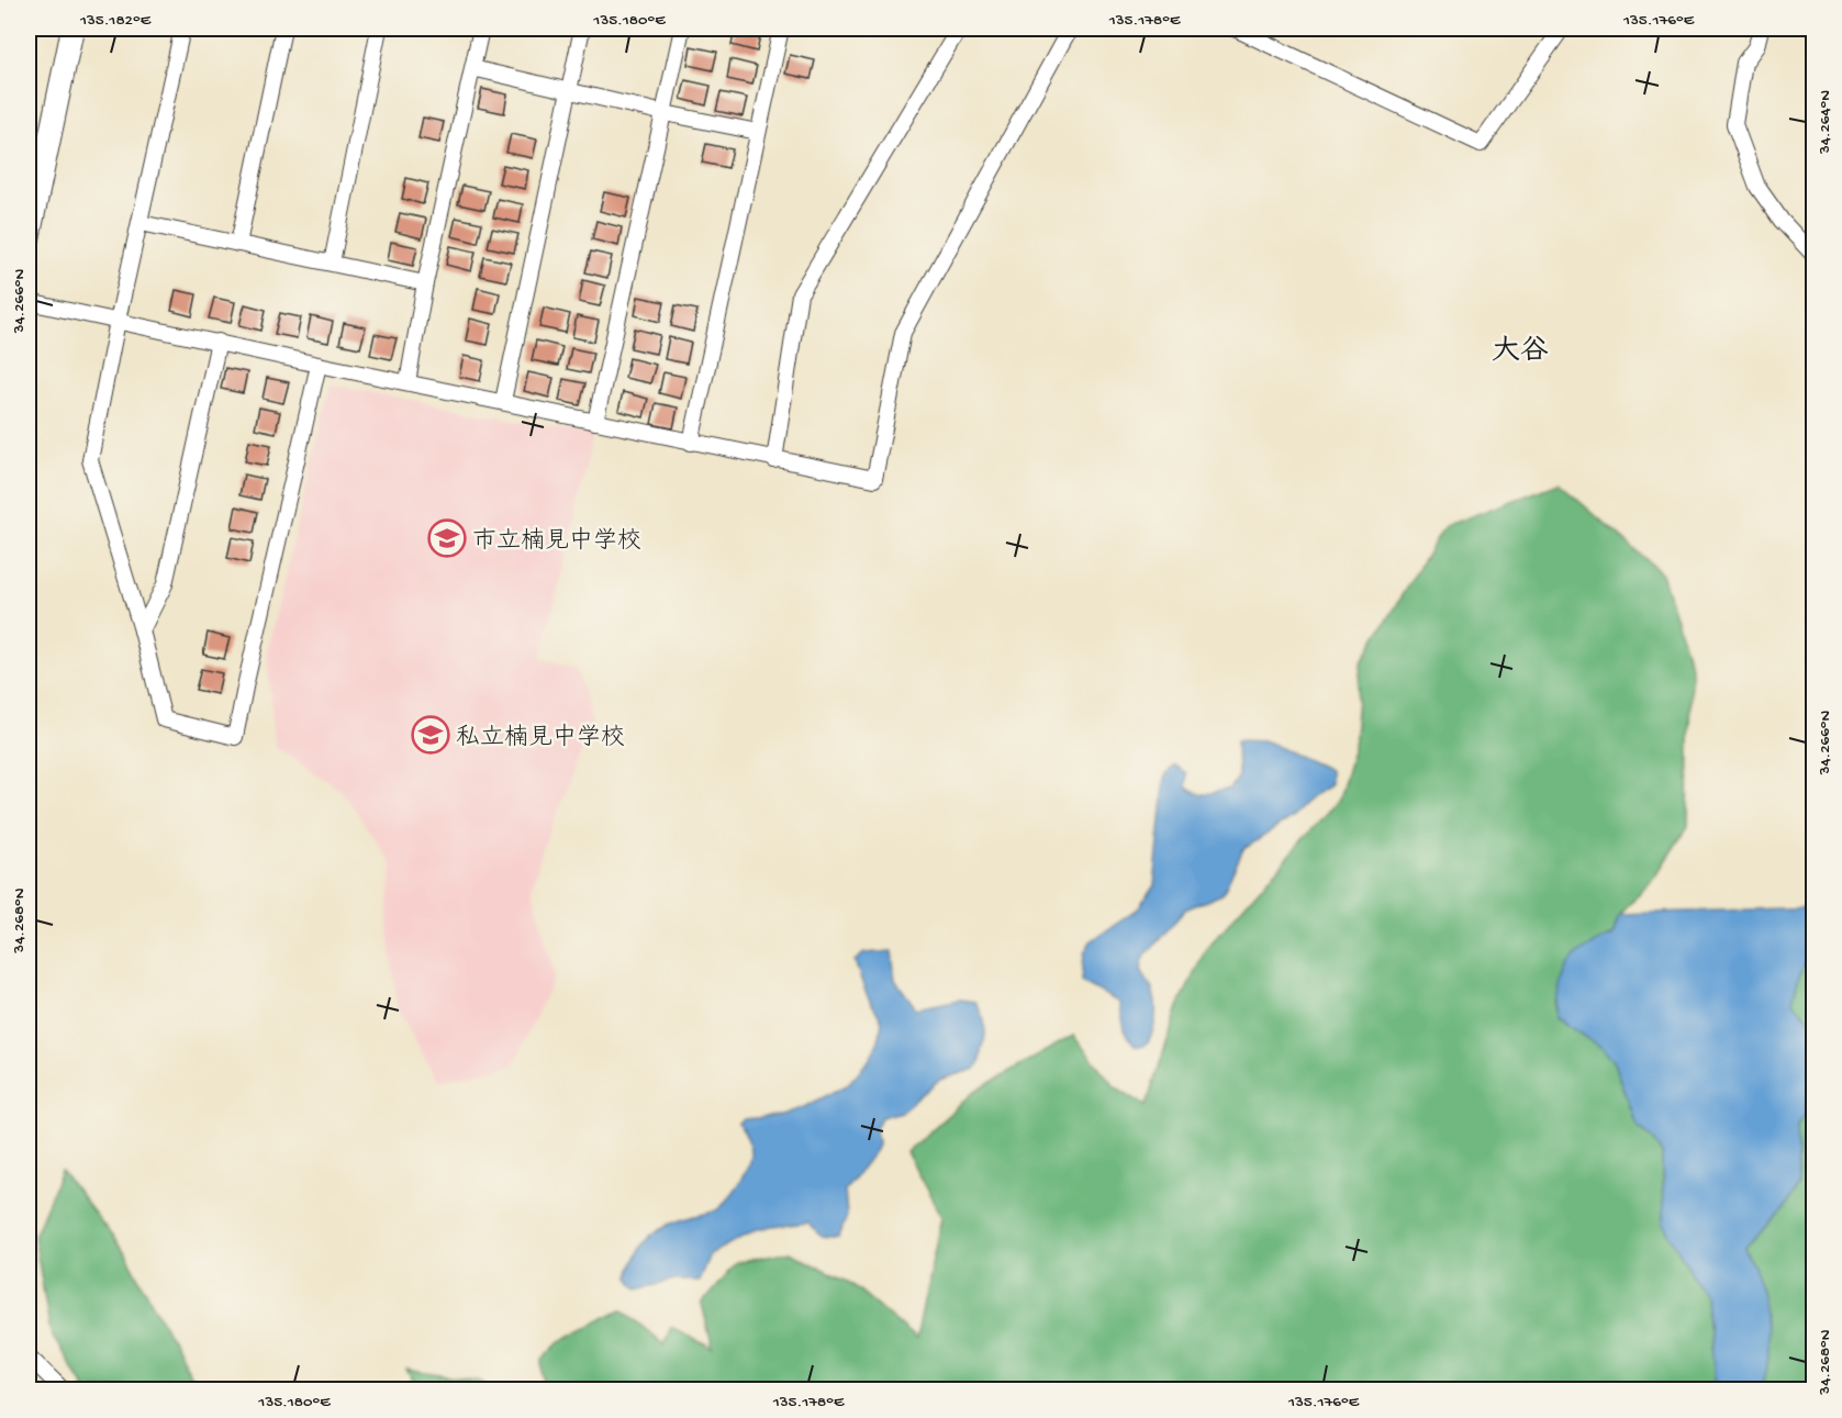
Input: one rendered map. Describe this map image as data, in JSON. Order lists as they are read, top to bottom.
{
  "districts": ["大谷"],
  "places": {
    "school or university": ["市立楠見中学校", "私立楠見中学校"]
  },
  "coordinates": [
    "135.182°E",
    "135.180°E",
    "135.178°E",
    "135.176°E",
    "34.264°N",
    "34.266°N",
    "34.268°N"
  ]
}
